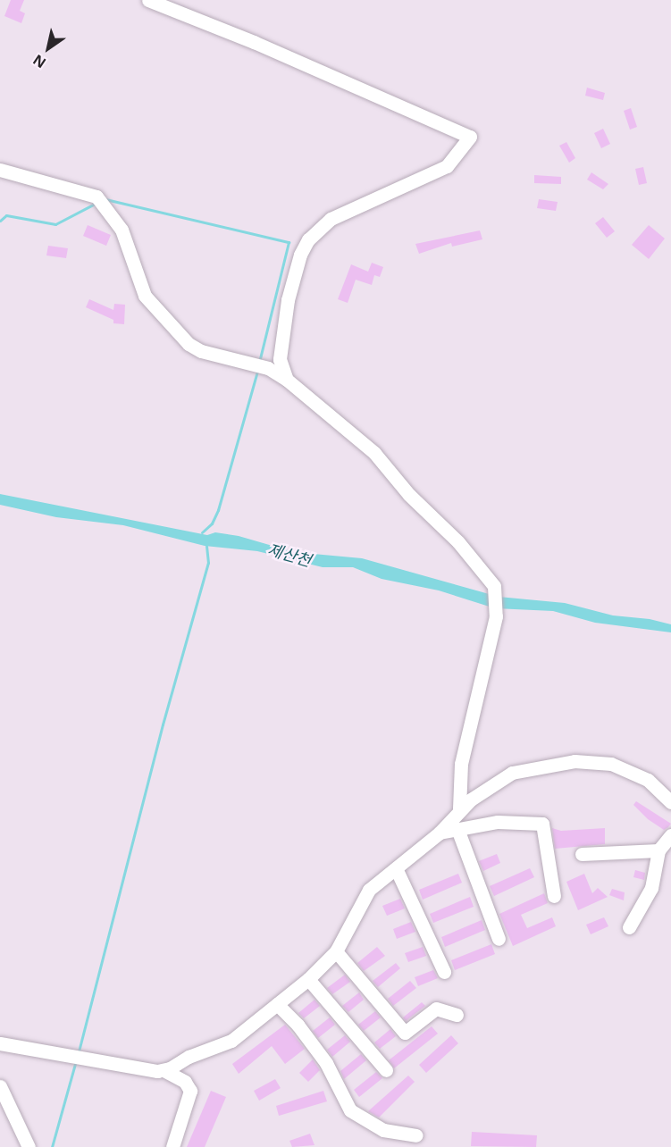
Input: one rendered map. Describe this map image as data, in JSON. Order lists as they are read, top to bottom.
{
  "water": ["제산천"],
  "north": "bottom left"
}
